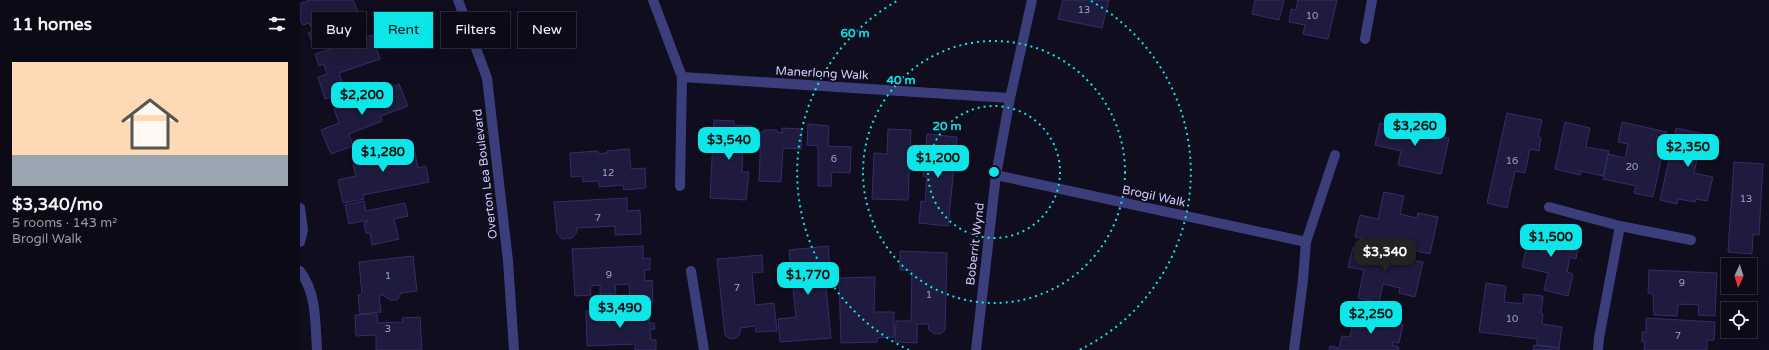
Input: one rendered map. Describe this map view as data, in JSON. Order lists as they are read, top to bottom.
{
  "streets": {
    "street": [
      "Manerlong Walk",
      "Overton Lea Boulevard",
      "Brogil Walk",
      "Boberrit Wynd"
    ]
  },
  "crossings": [
    ["Manerlong Walk", "Boberrit Wynd"],
    ["Brogil Walk", "Boberrit Wynd"]
  ],
  "house_numbers": [
    "13",
    "10",
    "6",
    "16",
    "20",
    "12",
    "13",
    "7",
    "9",
    "1",
    "9",
    "7",
    "1",
    "10",
    "3",
    "7"
  ],
  "north": "bottom",
  "page": {
    "heading": "11 homes",
    "chip": [
      "Buy",
      "Rent",
      "Filters",
      "New"
    ],
    "list": [
      {
        "name": "$3,340/mo",
        "note": "5 rooms · 143 m² · Brogil Walk"
      }
    ],
    "price": [
      "$2,200",
      "$3,260",
      "$3,540",
      "$2,350",
      "$1,280",
      "$1,200",
      "$1,500",
      "$3,340",
      "$1,770",
      "$3,490",
      "$2,250"
    ]
  },
  "rings": ["60 m", "40 m", "20 m"]
}
